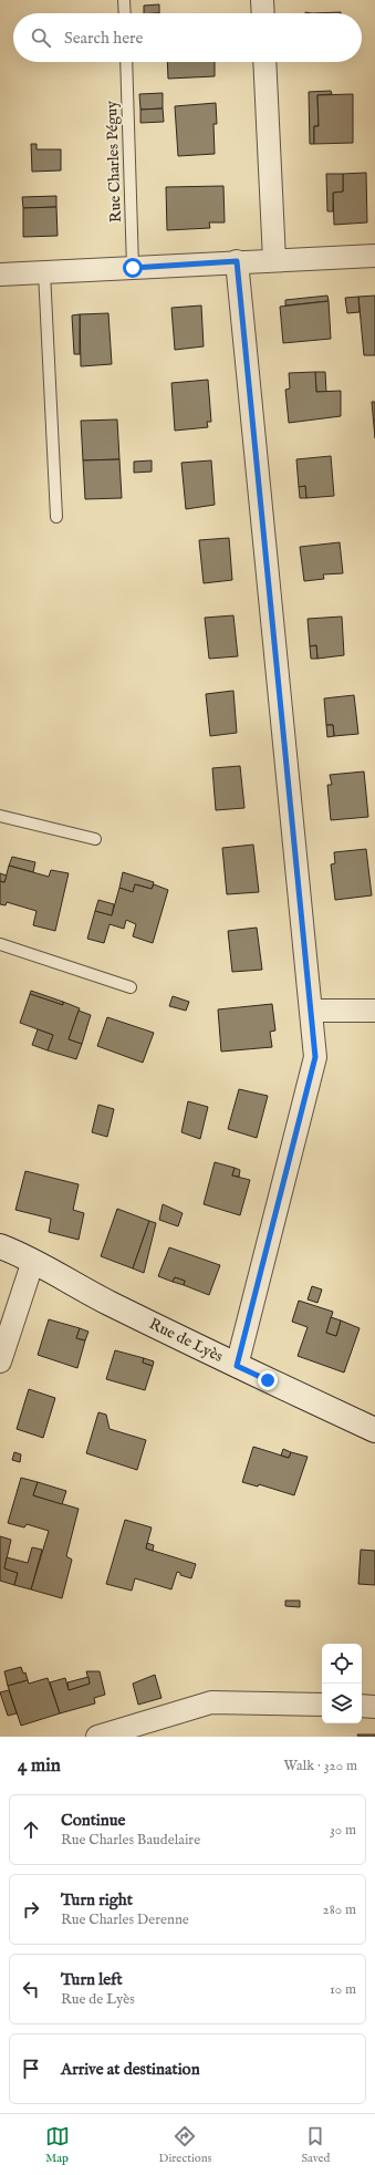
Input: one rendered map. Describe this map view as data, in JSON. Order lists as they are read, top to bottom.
{
  "streets": {
    "street": ["Rue de Lyès"],
    "lane": ["Rue Charles Péguy"]
  },
  "page": {
    "search": "Search here",
    "heading": ["4 min", "Walk · 320 m"],
    "list": [
      ["Continue", "Rue Charles Baudelaire", "30 m"],
      ["Turn right", "Rue Charles Derenne", "280 m"],
      ["Turn left", "Rue de Lyès", "10 m"],
      "Arrive at destination"
    ],
    "nav": ["Map", "Directions", "Saved"]
  }
}
